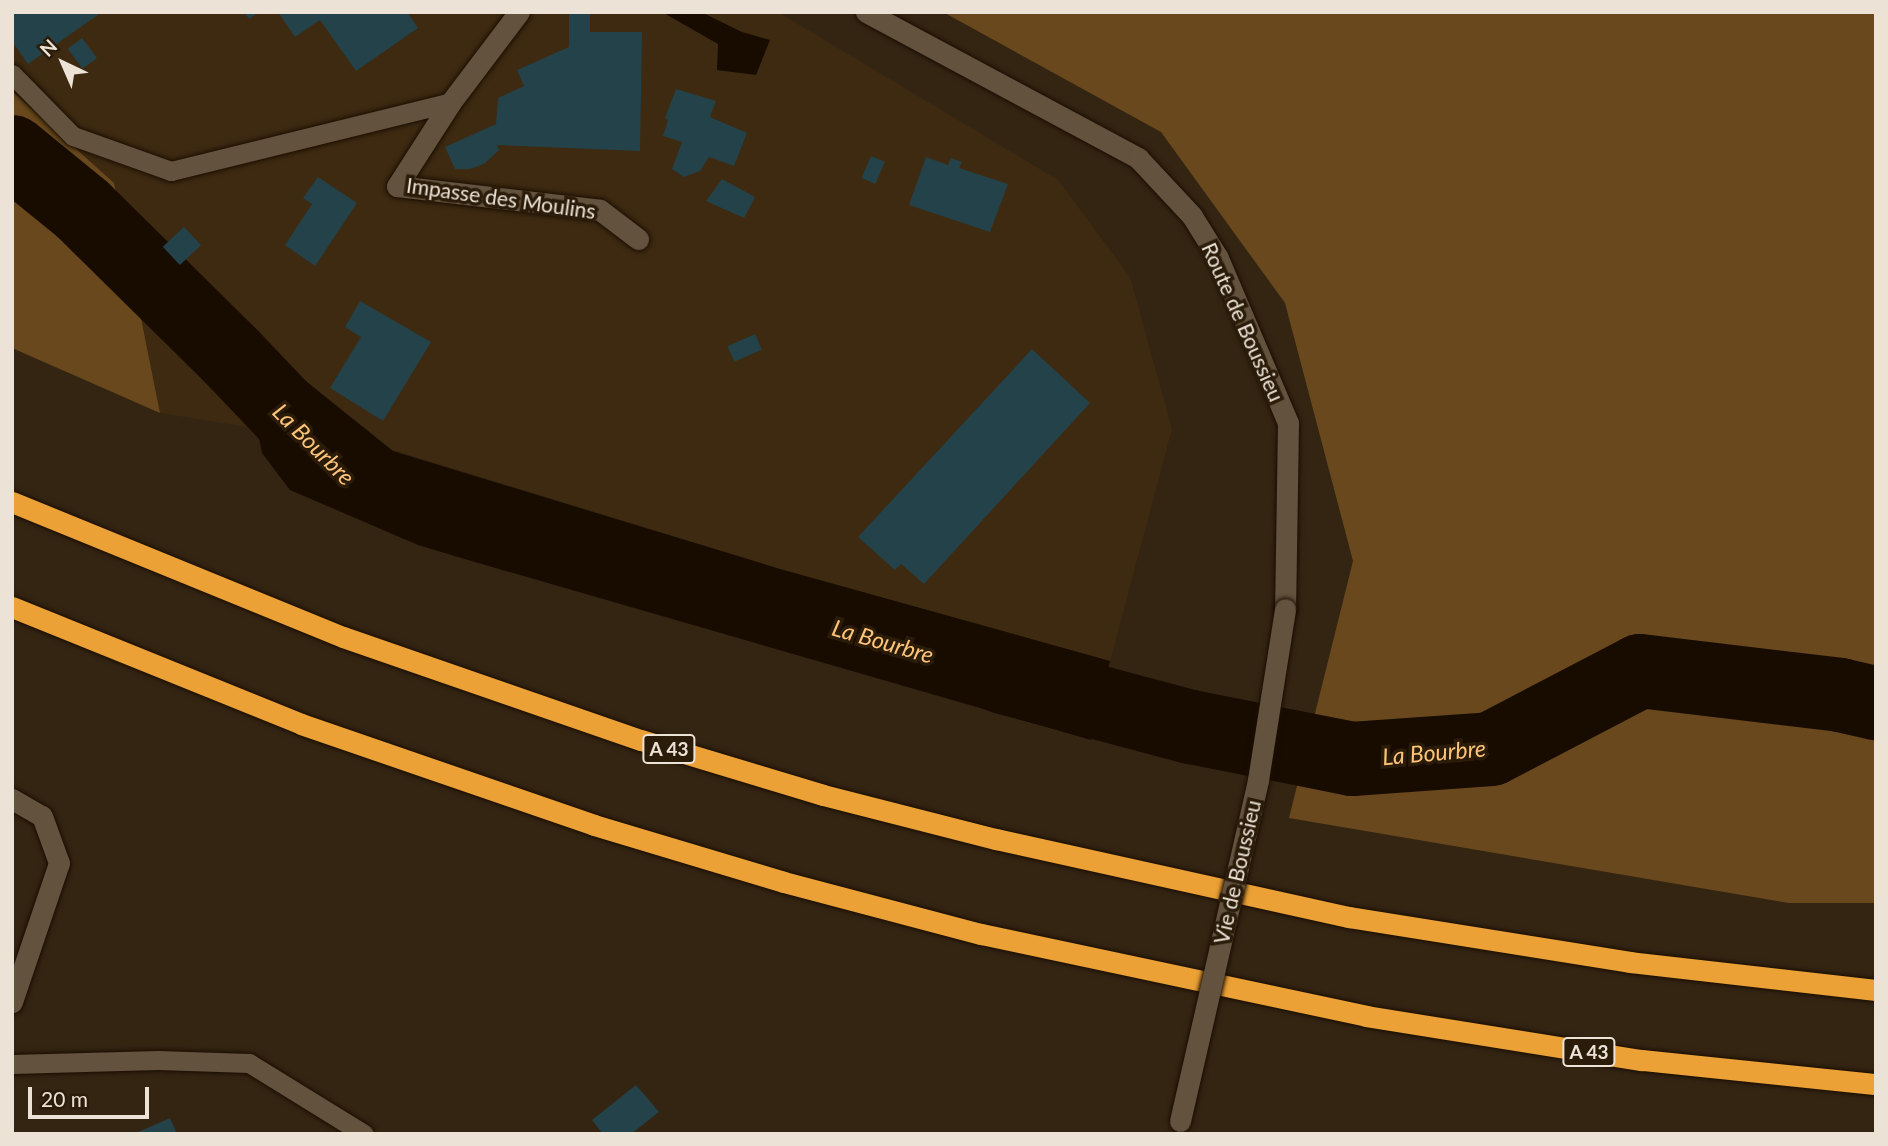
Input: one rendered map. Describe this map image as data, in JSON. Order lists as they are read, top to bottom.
{
  "streets": {
    "highway": ["A 43"],
    "street": ["Impasse des Moulins", "Route de Boussieu", "Vie de Boussieu"]
  },
  "crossings": [
    ["Route de Boussieu", "Vie de Boussieu"]
  ],
  "water": ["La Bourbre"],
  "scale_bar": "20 m",
  "north": "top left"
}
